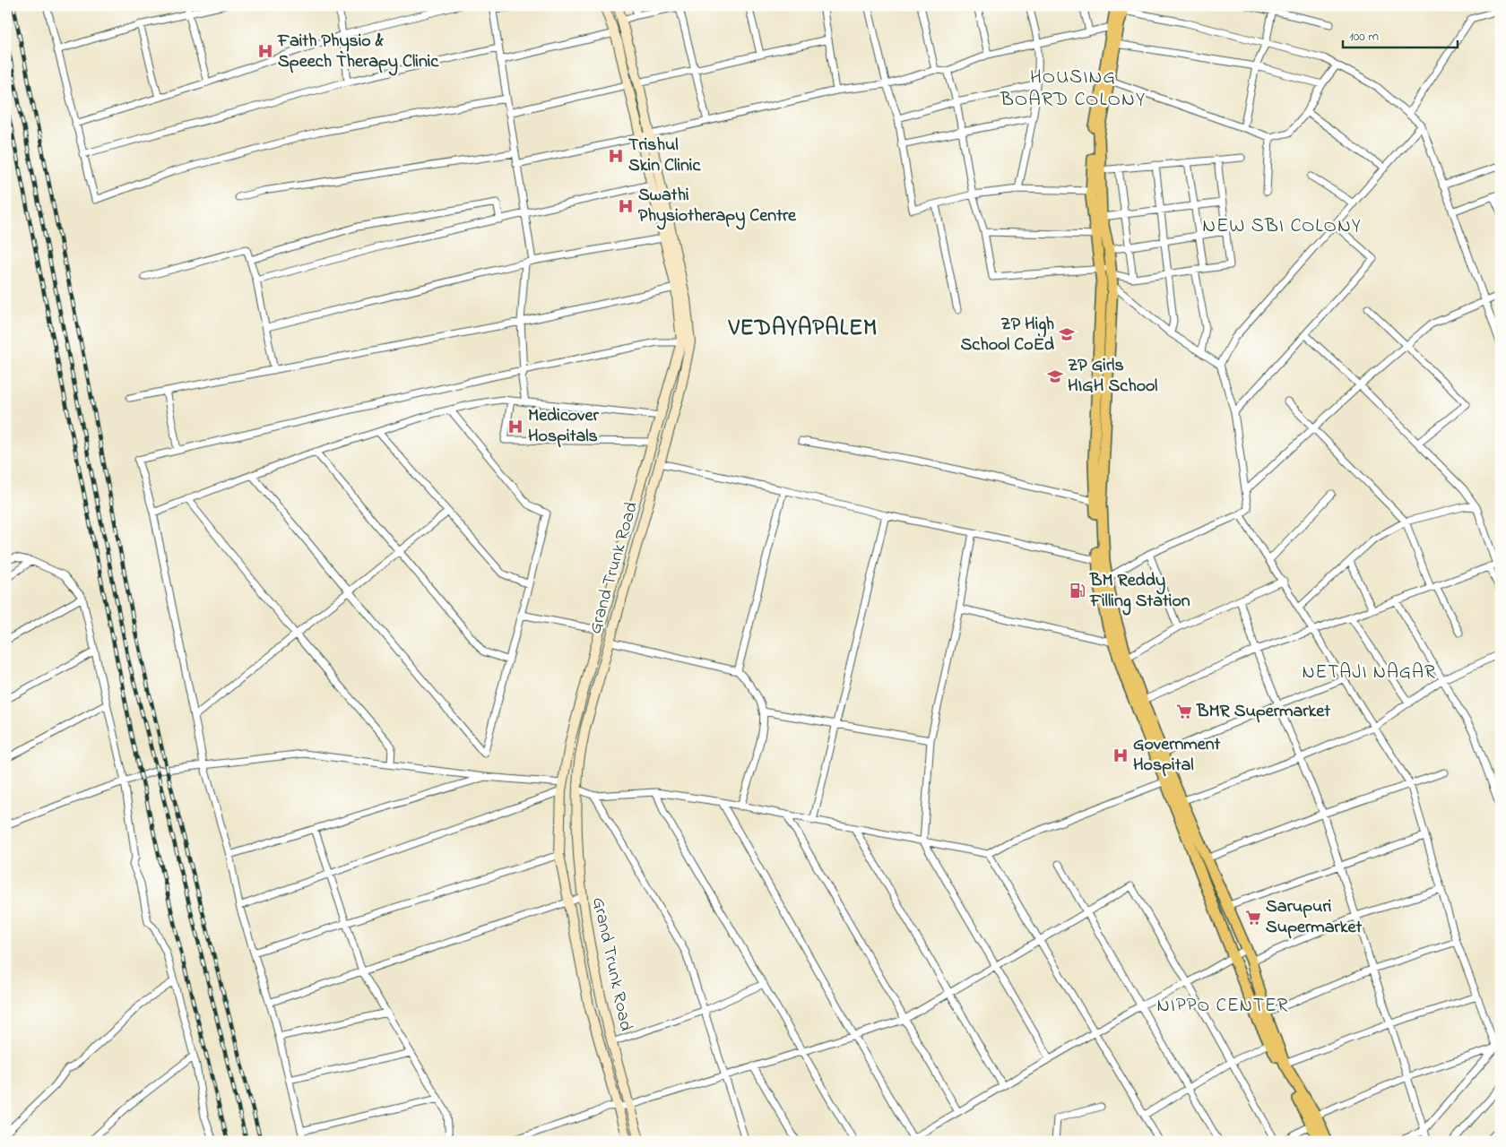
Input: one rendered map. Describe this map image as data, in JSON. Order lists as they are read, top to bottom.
{
  "streets": {
    "main road": ["Grand Trunk Road"]
  },
  "districts": [
    "HOUSING BOARD COLONY",
    "NEW SBI COLONY",
    "VEDAYAPALEM",
    "NETAJI NAGAR",
    "NIPPO CENTER"
  ],
  "places": {
    "hospital": [
      "Faith Physio & Speech Therapy Clinic",
      "Trishul Skin Clinic",
      "Swathi Physiotherapy Centre",
      "Medicover Hospitals",
      "Government Hospital"
    ],
    "school or university": ["ZP High School CoEd", "ZP Girls HIGH School"],
    "fuel station": ["BM Reddy Filling Station"],
    "supermarket": ["BMR Supermarket", "Sarupuri Supermarket"]
  },
  "scale_bar": "100 m"
}
